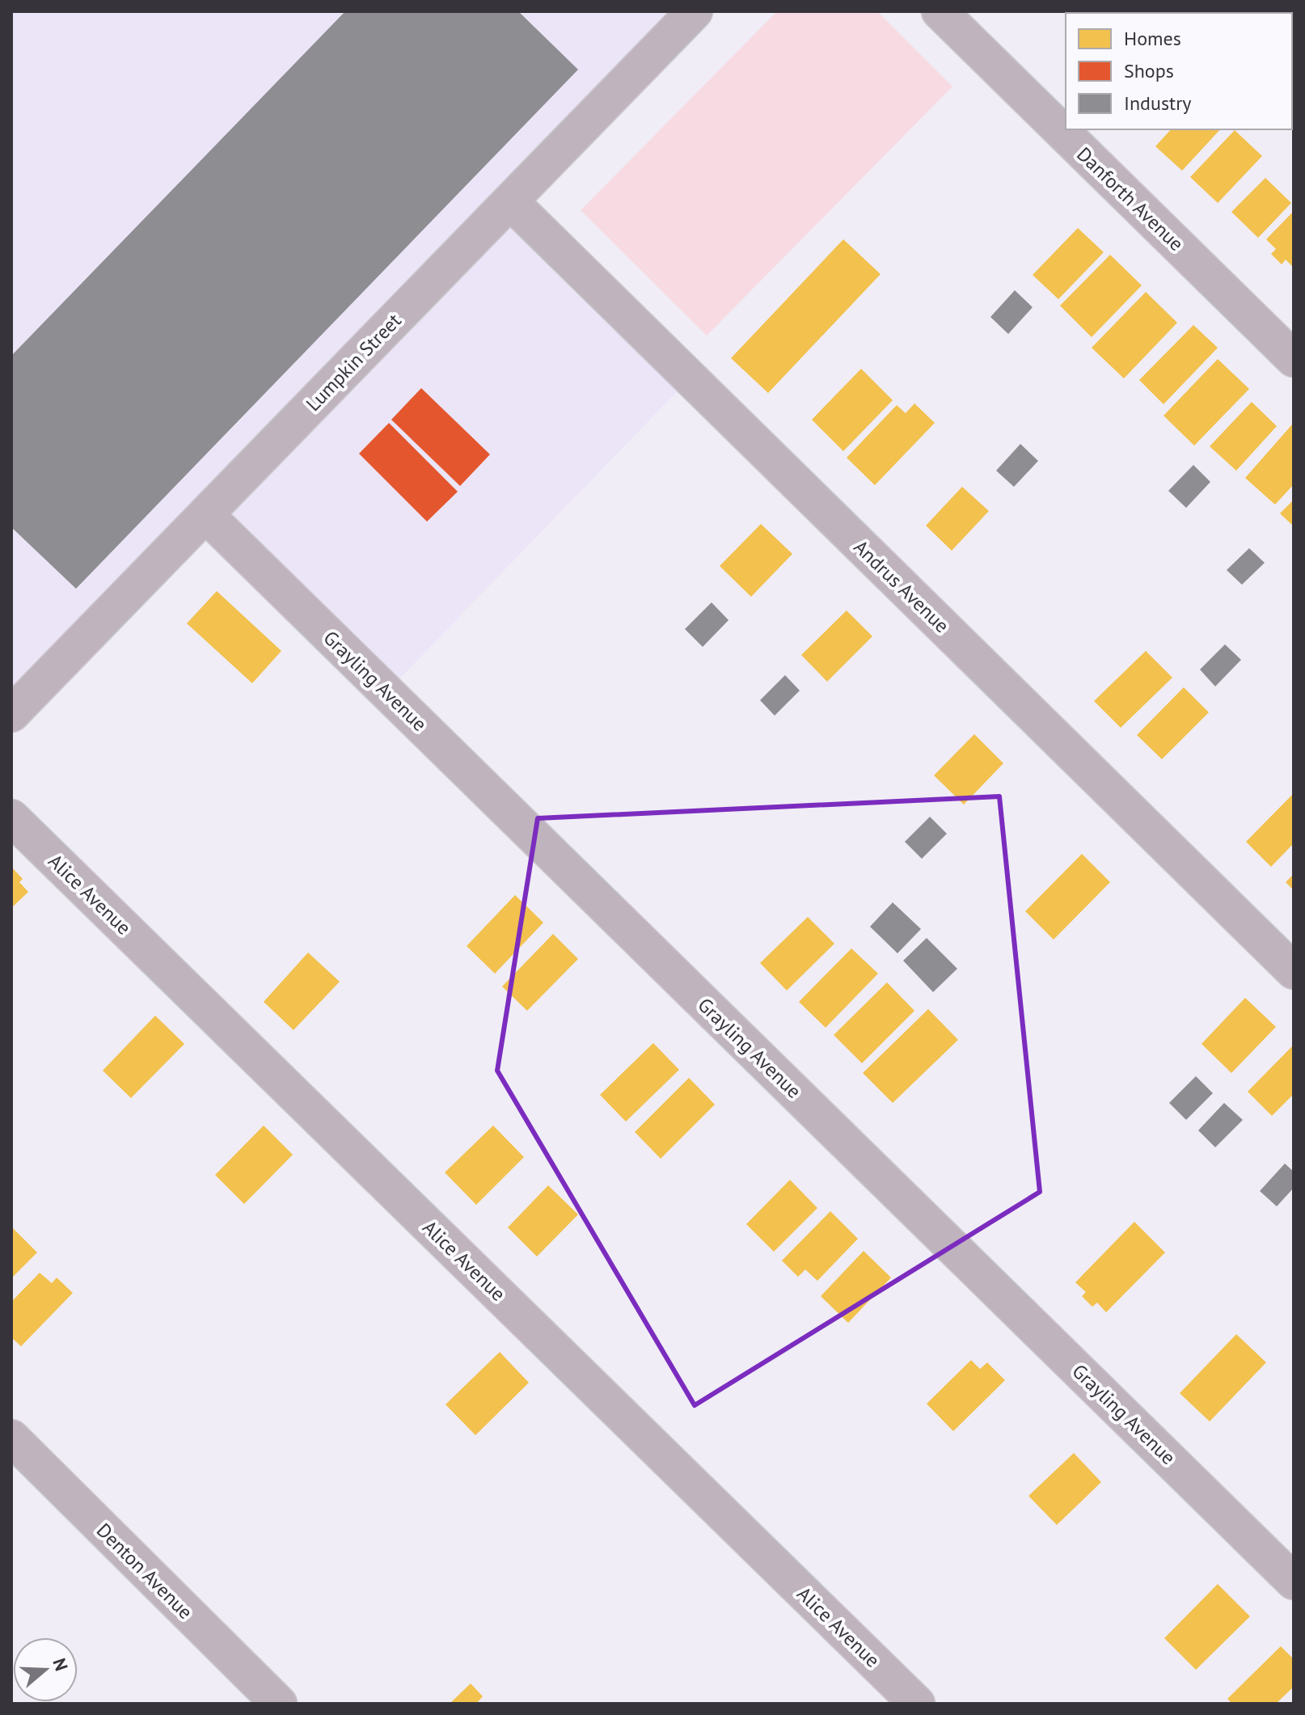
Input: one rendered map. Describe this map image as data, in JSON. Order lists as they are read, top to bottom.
{
  "streets": {
    "street": [
      "Danforth Avenue",
      "Lumpkin Street",
      "Andrus Avenue",
      "Grayling Avenue",
      "Alice Avenue",
      "Denton Avenue"
    ]
  },
  "crossings": [
    ["Lumpkin Street", "Andrus Avenue"],
    ["Lumpkin Street", "Grayling Avenue"]
  ],
  "legend": ["Homes", "Shops", "Industry"],
  "north": "right"
}
